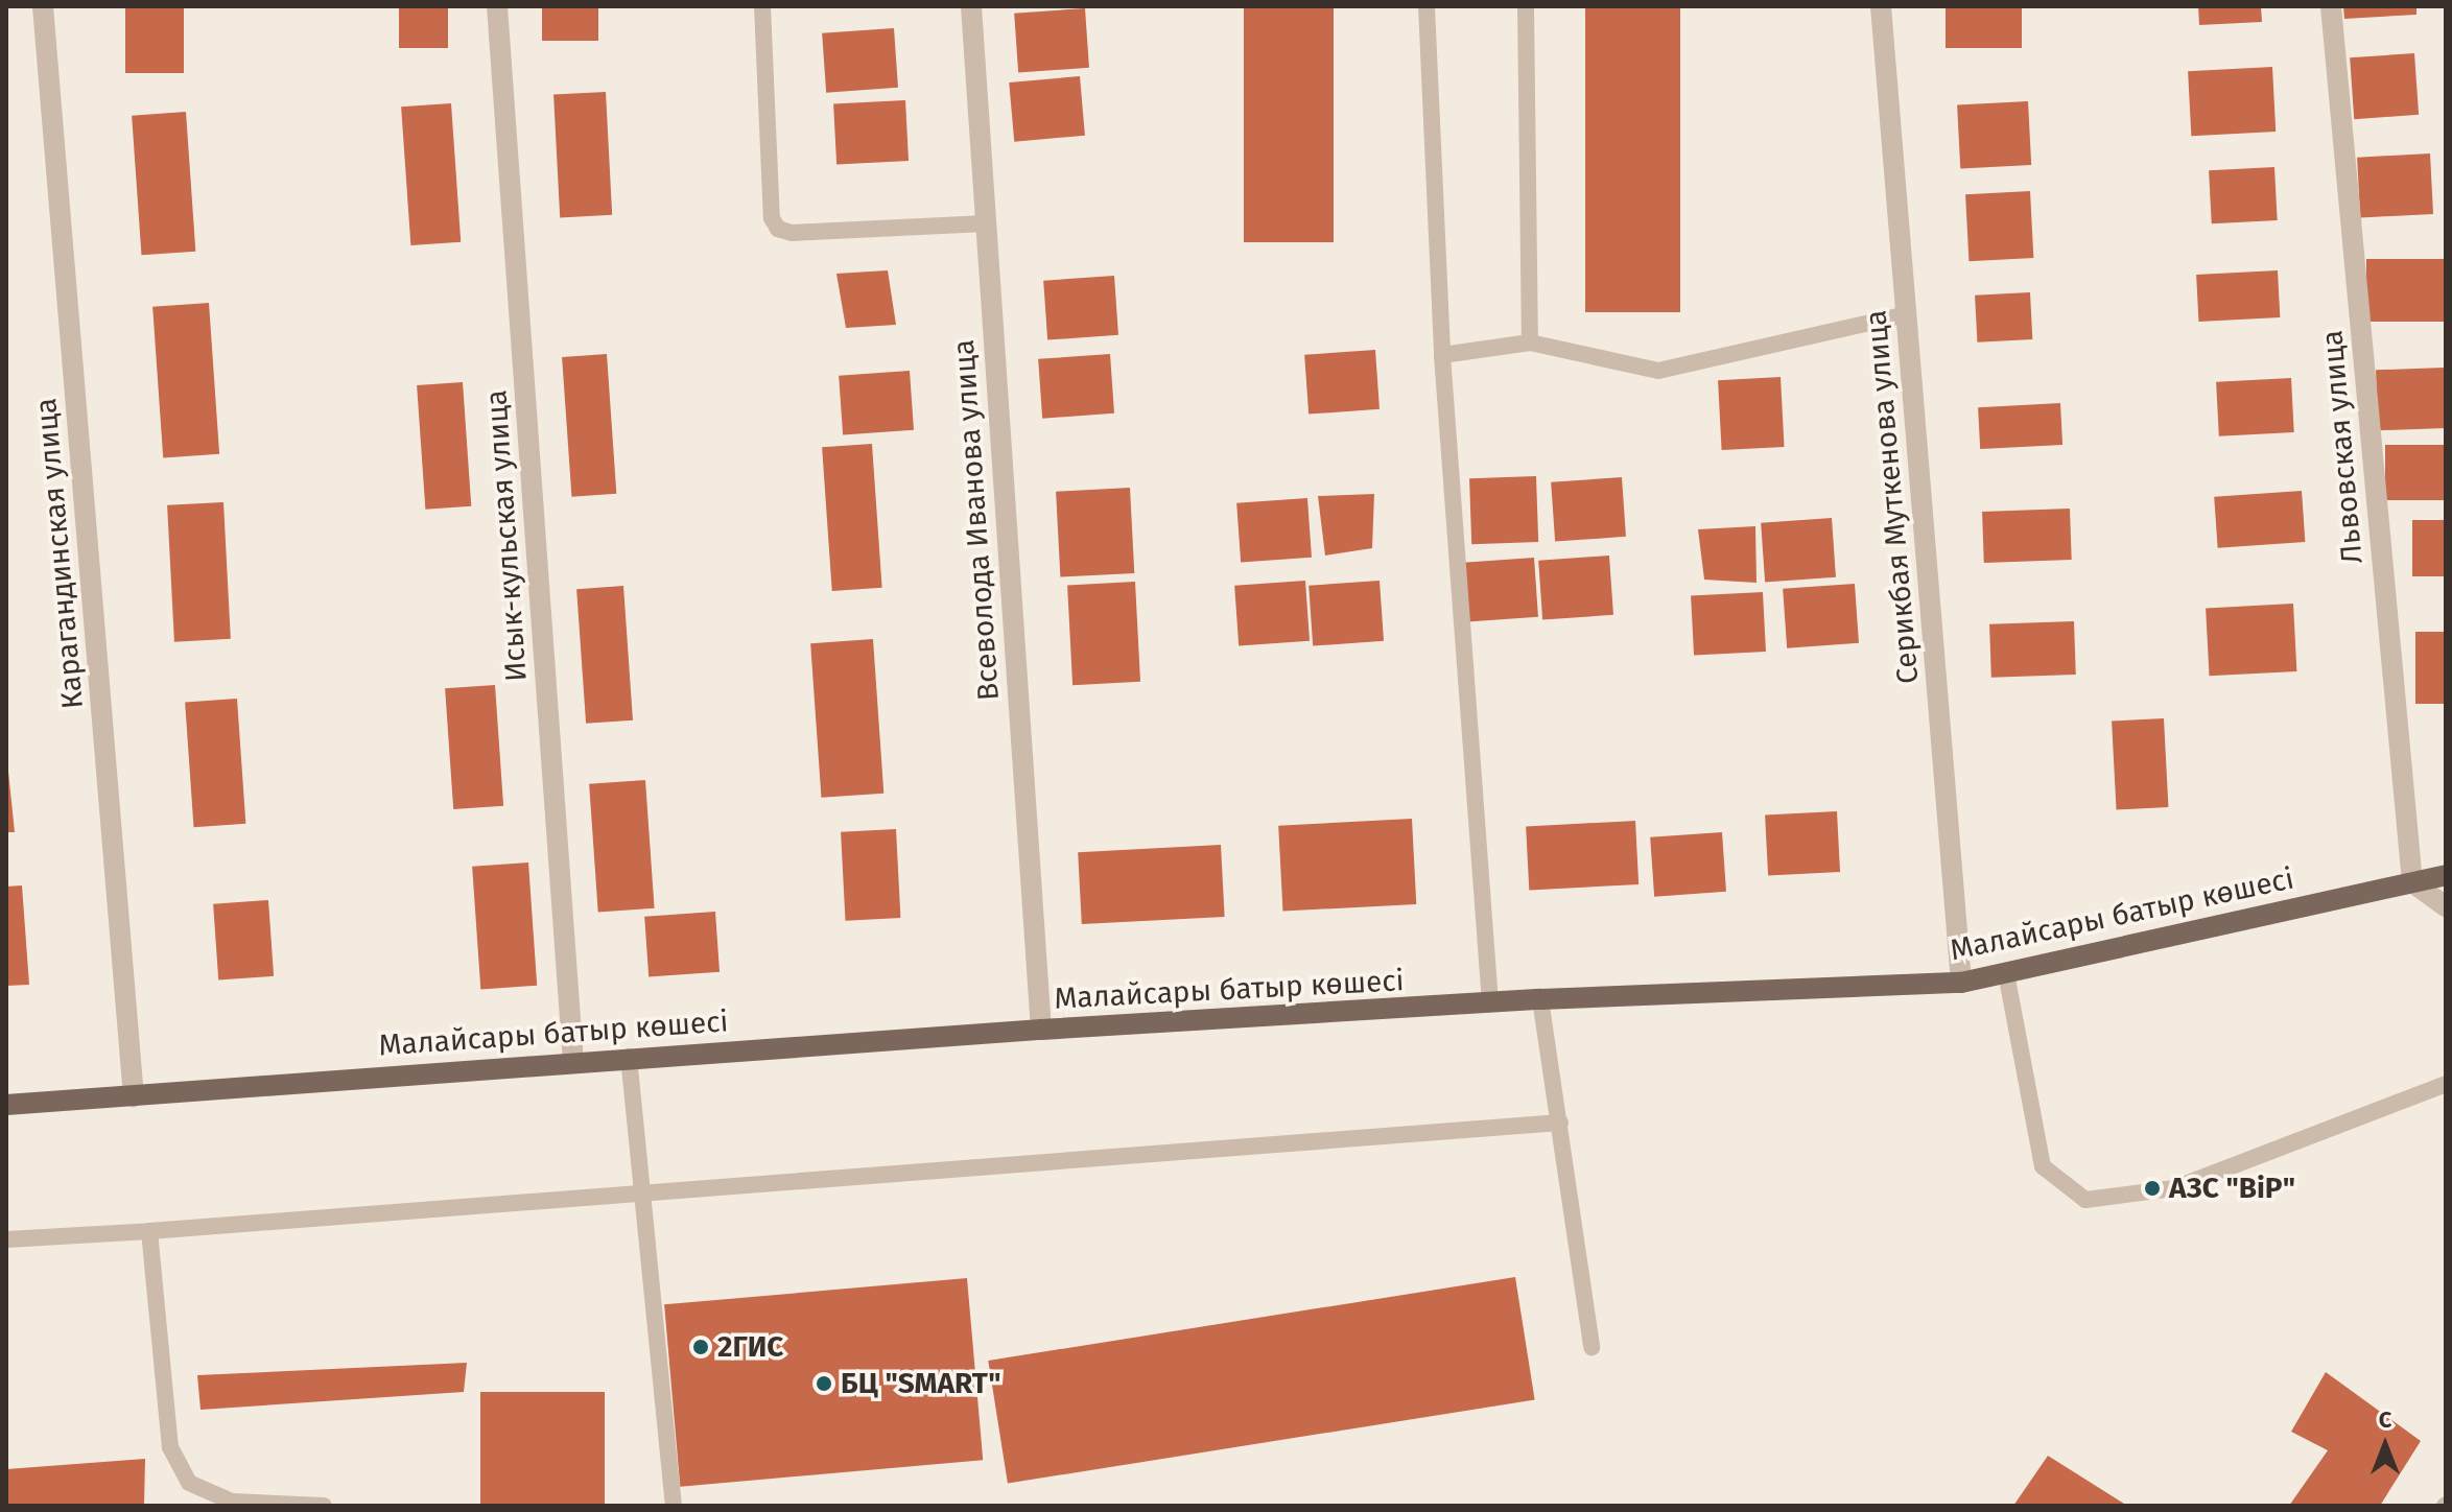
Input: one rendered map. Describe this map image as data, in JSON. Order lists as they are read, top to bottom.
{
  "streets": {
    "main road": ["Малайсары батыр көшесі"],
    "street": [
      "Львовская улица",
      "Серикбая Муткенова улица",
      "Всеволода Иванова улица",
      "Исык-кульская улица",
      "Карагандинская улица"
    ]
  },
  "crossings": [
    ["Львовская улица", "Малайсары батыр көшесі"],
    ["Серикбая Муткенова улица", "Малайсары батыр көшесі"],
    ["Всеволода Иванова улица", "Малайсары батыр көшесі"],
    ["Исык-кульская улица", "Малайсары батыр көшесі"],
    ["Карагандинская улица", "Малайсары батыр көшесі"]
  ],
  "places": ["АЗС \"BiP\"", "2ГИС", "БЦ \"SMART\""],
  "north": "top"
}
